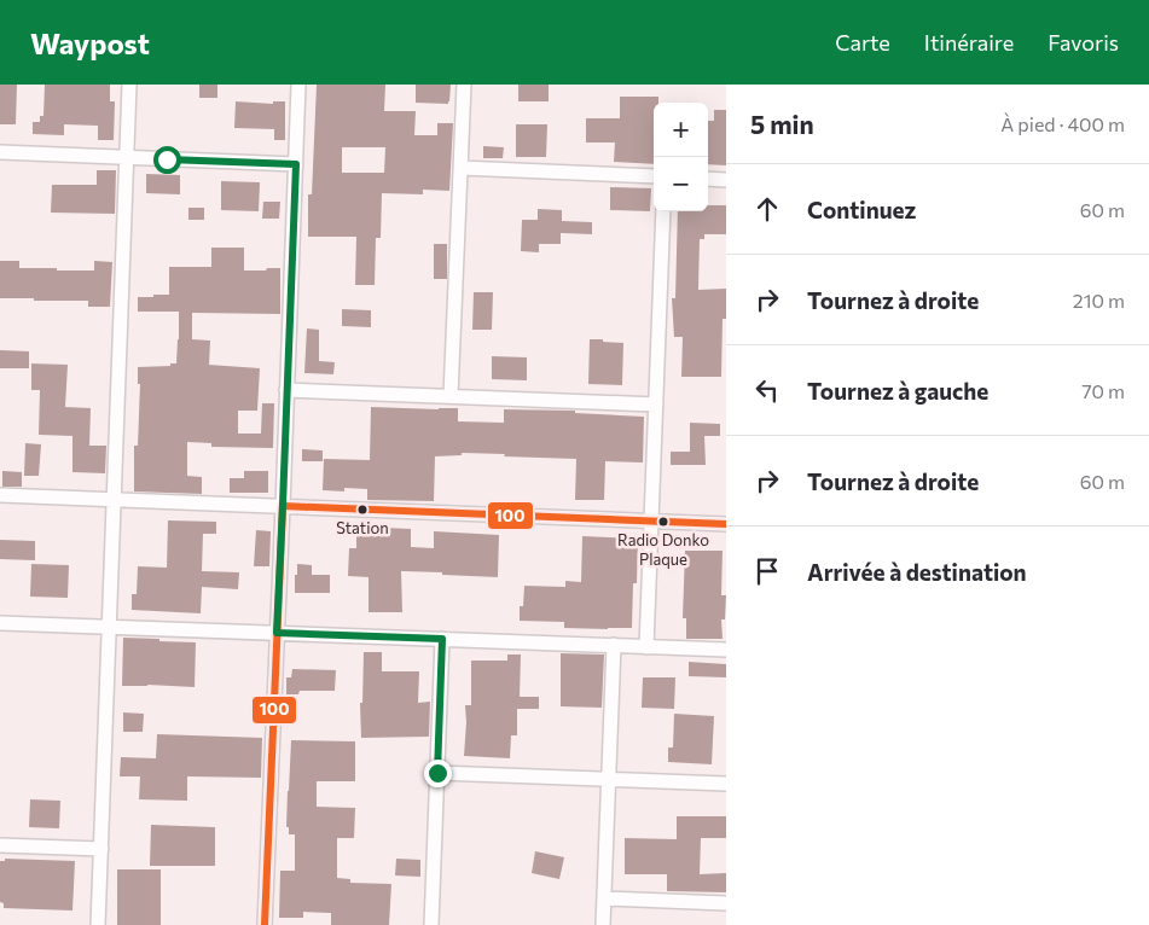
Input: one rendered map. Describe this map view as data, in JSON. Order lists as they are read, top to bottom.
{
  "places": ["Station", "Radio Donko Plaque"],
  "lines": ["transit line 100"],
  "page": {
    "header": "Waypost",
    "nav": ["Carte", "Itinéraire", "Favoris"],
    "heading": ["5 min", "À pied · 400 m"],
    "map_buttons": ["+", "−"],
    "list": [
      ["Continuez", "60 m"],
      ["Tournez à droite", "210 m"],
      ["Tournez à gauche", "70 m"],
      ["Tournez à droite", "60 m"],
      "Arrivée à destination"
    ]
  }
}
